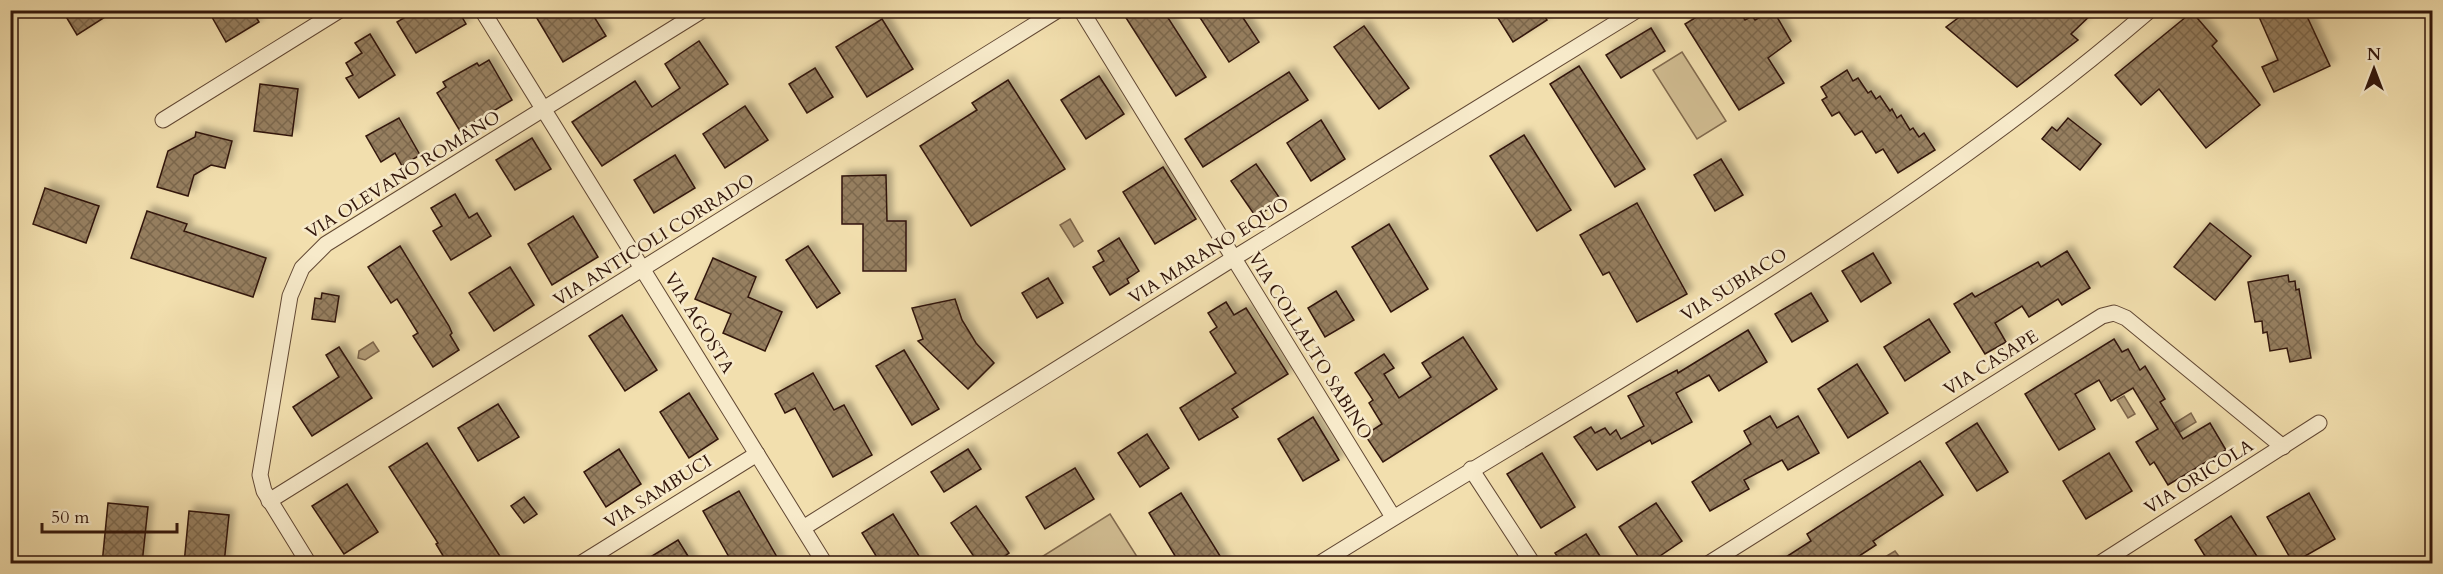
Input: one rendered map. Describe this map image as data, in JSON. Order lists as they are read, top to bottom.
{
  "streets": {
    "street": [
      "VIA OLEVANO ROMANO",
      "VIA ANTICOLI CORRADO",
      "VIA MARANO EQUO",
      "VIA SUBIACO",
      "VIA AGOSTA",
      "VIA COLLALTO SABINO",
      "VIA CASAPE",
      "VIA ORICOLA",
      "VIA SAMBUCI"
    ]
  },
  "crossings": [
    ["VIA OLEVANO ROMANO", "VIA ANTICOLI CORRADO"],
    ["VIA OLEVANO ROMANO", "VIA AGOSTA"],
    ["VIA ANTICOLI CORRADO", "VIA AGOSTA"],
    ["VIA MARANO EQUO", "VIA AGOSTA"],
    ["VIA MARANO EQUO", "VIA COLLALTO SABINO"],
    ["VIA SUBIACO", "VIA COLLALTO SABINO"],
    ["VIA AGOSTA", "VIA SAMBUCI"],
    ["VIA CASAPE", "VIA ORICOLA"]
  ],
  "scale_bar": "50 m",
  "north": "top"
}
